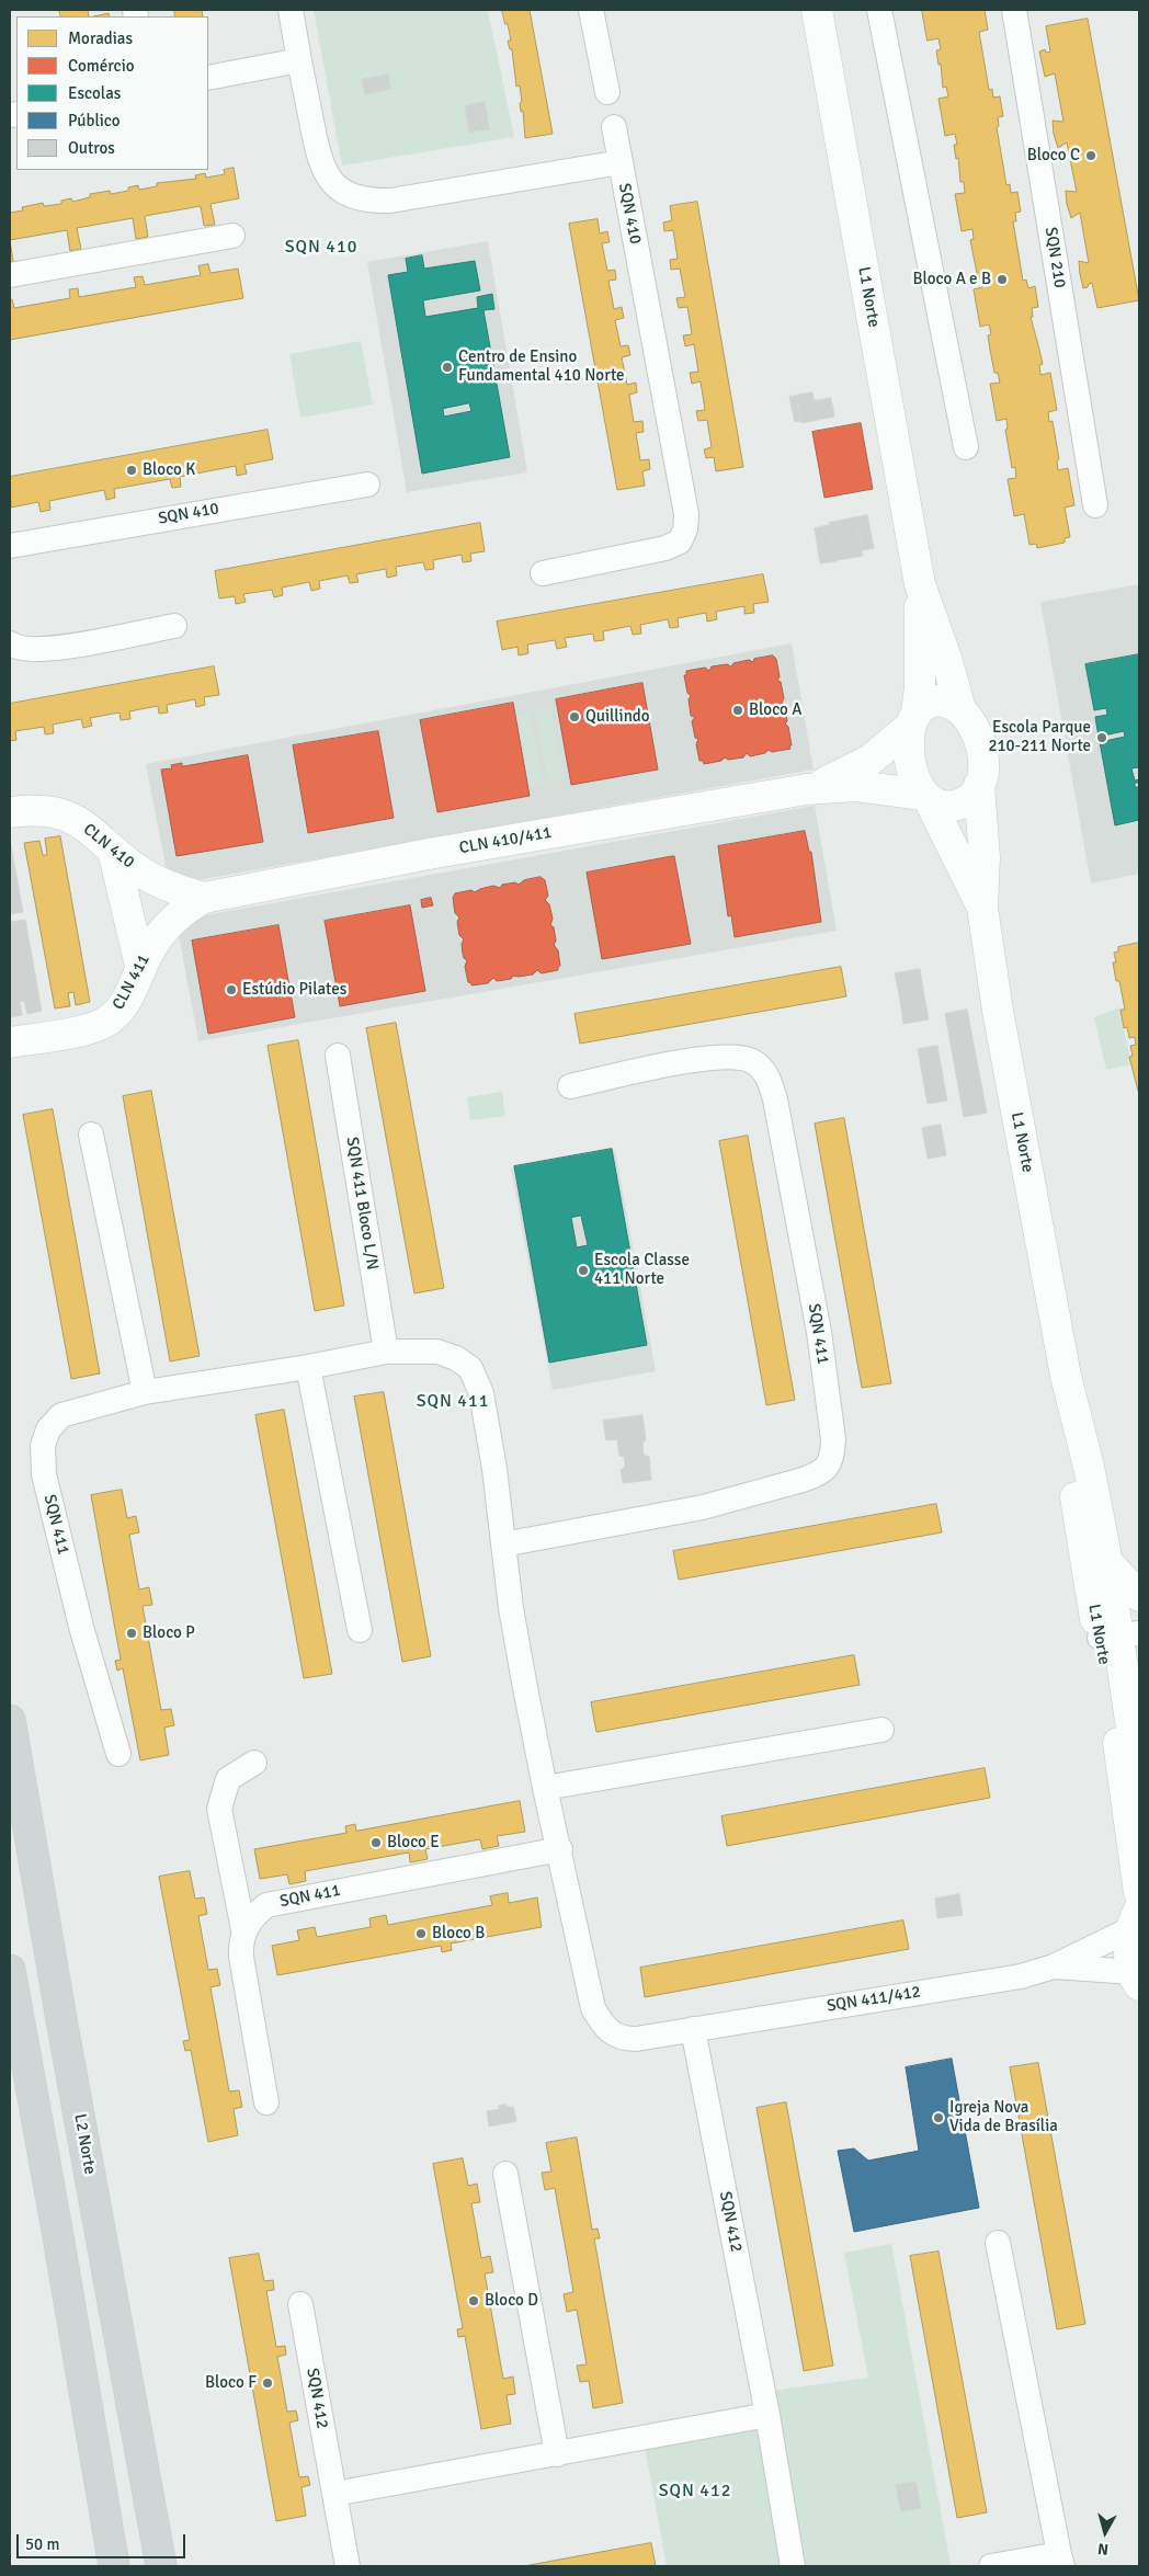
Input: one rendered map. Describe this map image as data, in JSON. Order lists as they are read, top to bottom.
{
  "streets": {
    "main road": ["L2 Norte"],
    "street": [
      "SQN 410",
      "SQN 210",
      "L1 Norte",
      "CLN 410/411",
      "CLN 410",
      "CLN 411",
      "SQN 411 Bloco L/N",
      "SQN 411",
      "SQN 411/412",
      "SQN 412"
    ]
  },
  "crossings": [
    ["L1 Norte", "CLN 410/411"],
    ["CLN 410/411", "CLN 410"],
    ["CLN 410/411", "CLN 411"],
    ["CLN 410", "CLN 411"],
    ["SQN 411 Bloco L/N", "SQN 411"],
    ["SQN 411", "SQN 411/412"],
    ["SQN 411", "SQN 412"],
    ["SQN 411/412", "SQN 412"]
  ],
  "districts": ["SQN 410", "SQN 411", "SQN 412"],
  "places": [
    "Bloco C",
    "Bloco A e B",
    "Centro de Ensino Fundamental 410 Norte",
    "Bloco K",
    "Bloco A",
    "Quillindo",
    "Escola Parque 210-211 Norte",
    "Estúdio Pilates",
    "Escola Classe 411 Norte",
    "Bloco P",
    "Bloco E",
    "Bloco B",
    "Igreja Nova Vida de Brasília",
    "Bloco D",
    "Bloco F"
  ],
  "legend": [
    "Moradias",
    "Comércio",
    "Escolas",
    "Público",
    "Outros"
  ],
  "scale_bar": "50 m",
  "north": "bottom"
}
